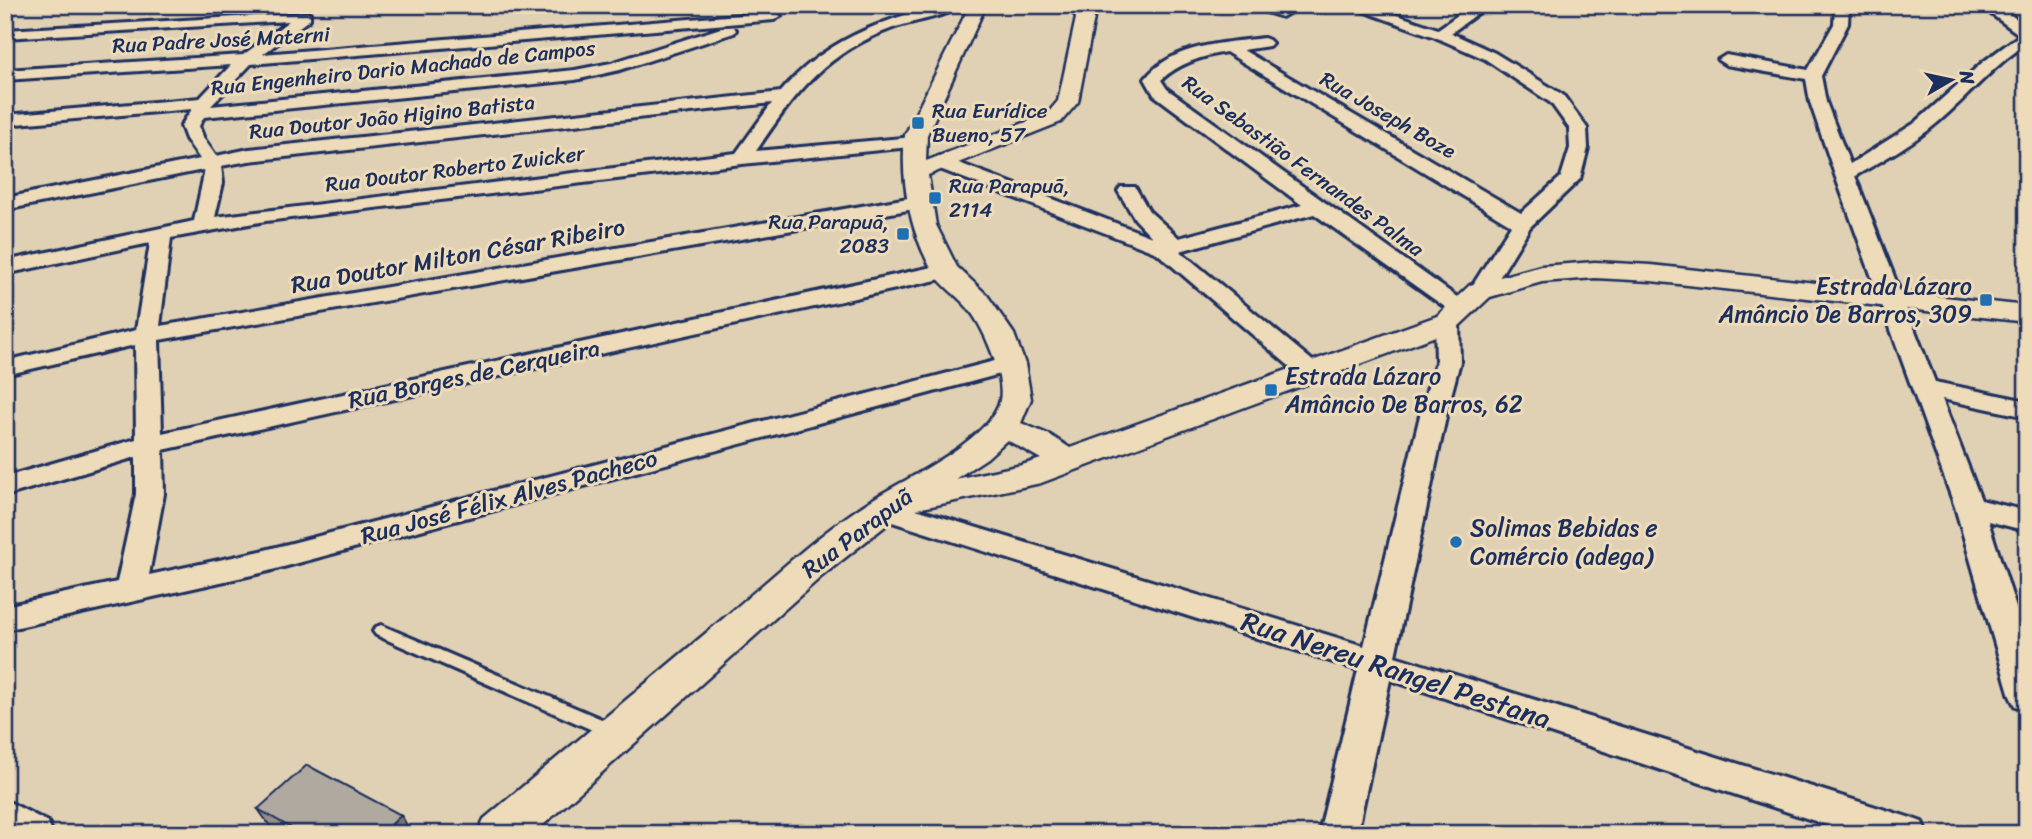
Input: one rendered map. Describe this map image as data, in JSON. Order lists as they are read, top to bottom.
{
  "streets": {
    "street": [
      "Rua Padre José Materni",
      "Rua Engenheiro Dario Machado de Campos",
      "Rua Joseph Boze",
      "Rua Doutor João Higino Batista",
      "Rua Sebastião Fernandes Palma",
      "Rua Doutor Roberto Zwicker",
      "Rua Doutor Milton César Ribeiro",
      "Rua Borges de Cerqueira",
      "Rua José Félix Alves Pacheco",
      "Rua Parapuã",
      "Rua Nereu Rangel Pestana"
    ]
  },
  "crossings": [
    ["Rua Padre José Materni", "Rua Engenheiro Dario Machado de Campos"],
    ["Rua Joseph Boze", "Rua Sebastião Fernandes Palma"],
    ["Rua Doutor Roberto Zwicker", "Rua Doutor Milton César Ribeiro"],
    ["Rua Doutor Roberto Zwicker", "Rua Parapuã"],
    ["Rua Doutor Milton César Ribeiro", "Rua Parapuã"],
    ["Rua Borges de Cerqueira", "Rua Parapuã"],
    ["Rua José Félix Alves Pacheco", "Rua Parapuã"],
    ["Rua Parapuã", "Rua Nereu Rangel Pestana"]
  ],
  "places": {
    "transit": [
      "Rua Eurídice Bueno, 57",
      "Rua Parapuã, 2114",
      "Rua Parapuã, 2083",
      "Estrada Lázaro Amâncio De Barros, 309",
      "Estrada Lázaro Amâncio De Barros, 62"
    ],
    "other": ["Solimas Bebidas e Comércio (adega)"]
  },
  "north": "right"
}
